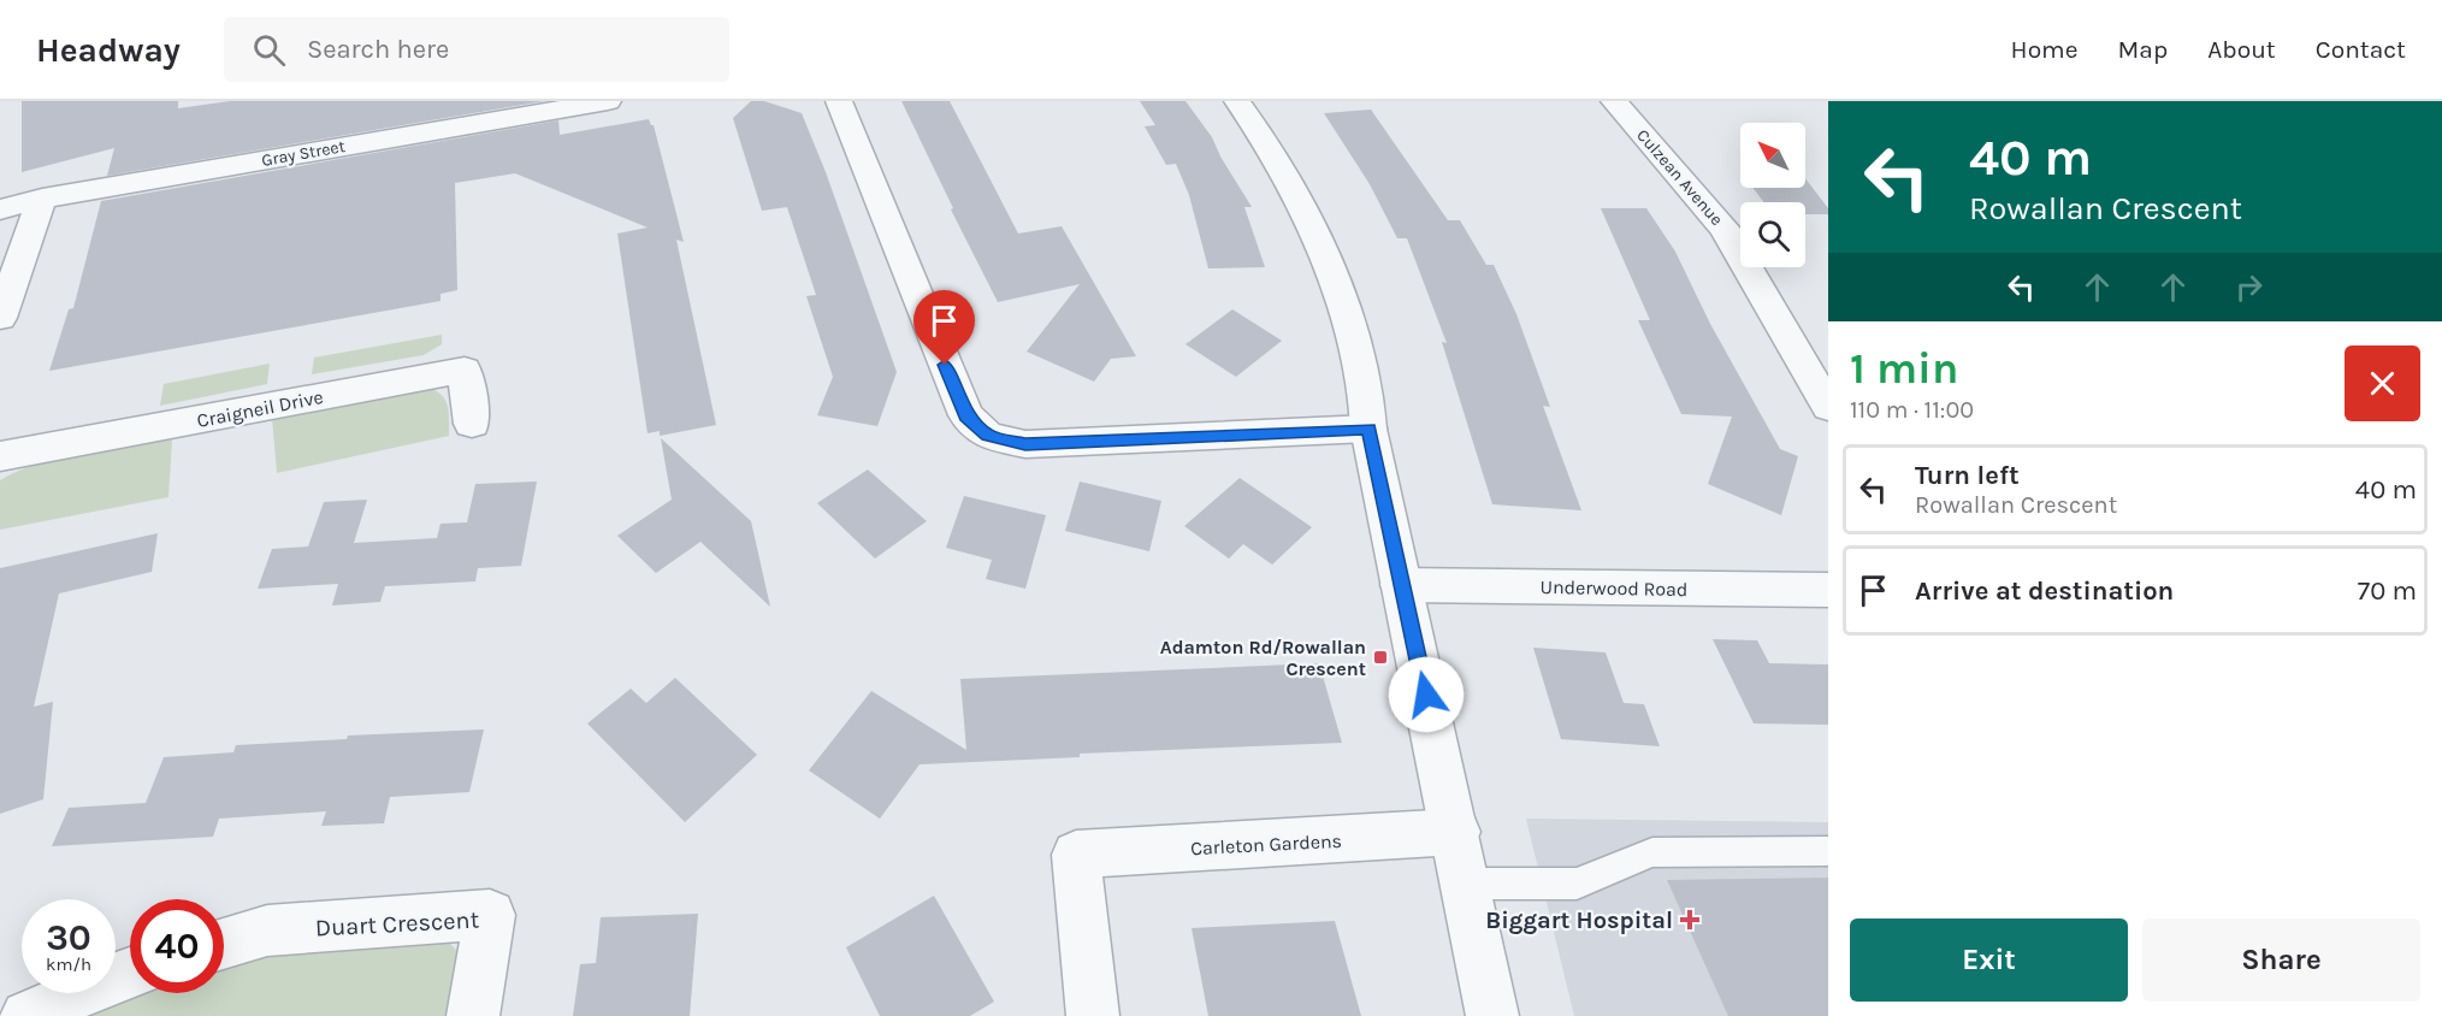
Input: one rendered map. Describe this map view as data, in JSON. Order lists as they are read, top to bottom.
{
  "streets": {
    "street": [
      "Gray Street",
      "Culzean Avenue",
      "Craigneil Drive",
      "Underwood Road",
      "Carleton Gardens",
      "Duart Crescent"
    ]
  },
  "places": {
    "transit": ["Adamton Rd/Rowallan Crescent"],
    "health": ["Biggart Hospital"]
  },
  "north": "top left",
  "page": {
    "header": "Headway",
    "search": "Search here",
    "nav": [
      "Home",
      "Map",
      "About",
      "Contact"
    ],
    "turn": ["40 m", "Rowallan Crescent"],
    "heading": ["1 min", "110 m · 11:00"],
    "list": [
      {
        "name": "Turn left",
        "note": "Rowallan Crescent",
        "value": "40 m"
      },
      {
        "name": "Arrive at destination",
        "value": "70 m"
      }
    ],
    "speed": "30 km/h",
    "limit": "40",
    "buttons": ["Exit", "Share"]
  }
}
